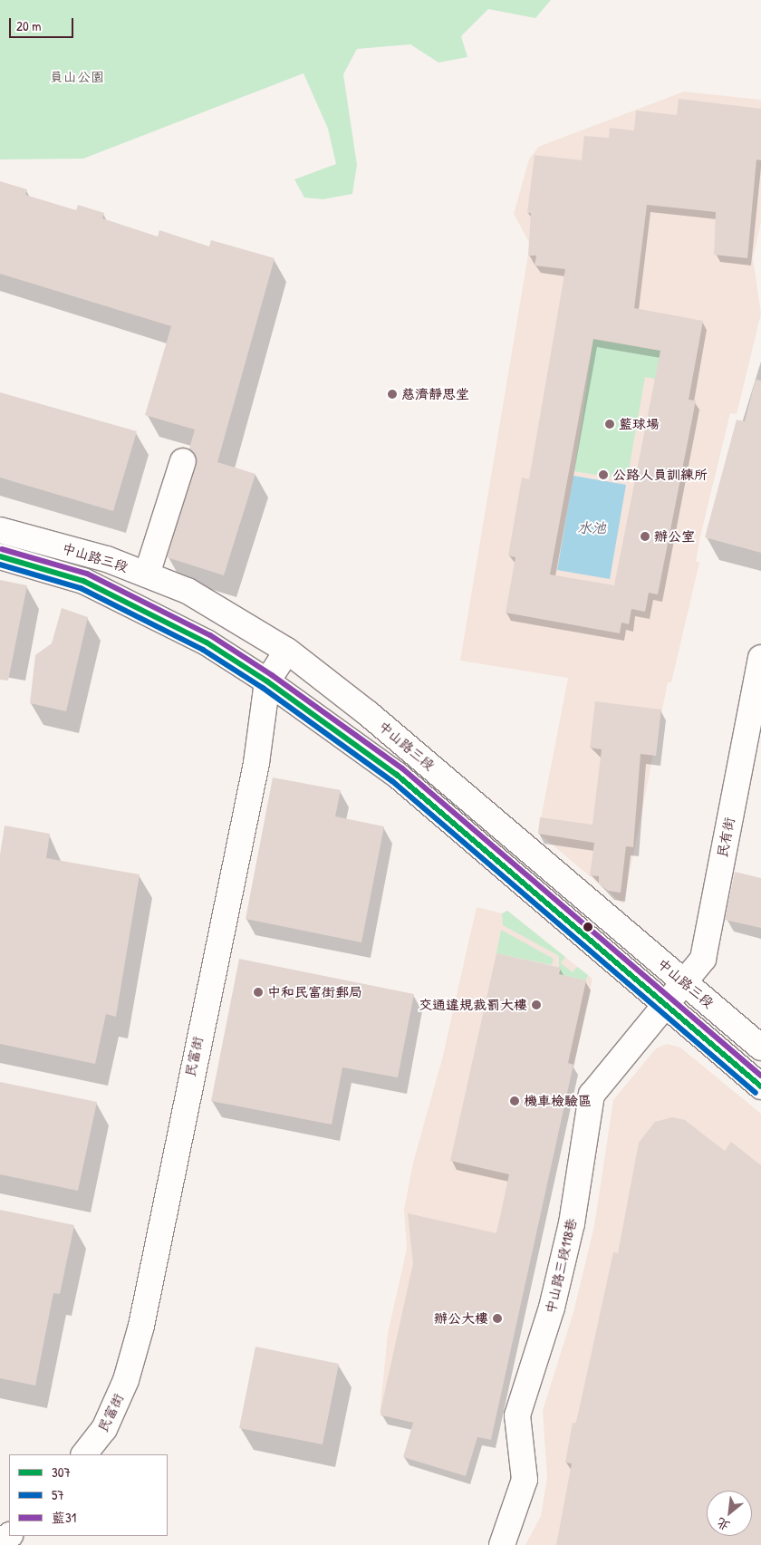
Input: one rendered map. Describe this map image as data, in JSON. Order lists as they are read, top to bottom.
{
  "streets": {
    "street": [
      "中山路三段",
      "民有街",
      "民富街",
      "中山路三段118巷"
    ]
  },
  "crossings": [
    ["中山路三段", "民有街"],
    ["中山路三段", "民富街"],
    ["中山路三段", "中山路三段118巷"],
    ["民有街", "中山路三段118巷"]
  ],
  "water": ["水池"],
  "parks": ["員山公園"],
  "places": [
    "慈濟靜思堂",
    "籃球場",
    "公路人員訓練所",
    "辦公室",
    "中和民富街郵局",
    "交通違規裁罰大樓",
    "機車檢驗區",
    "辦公大樓"
  ],
  "lines": ["transit line 藍31", "transit line 307", "transit line 57"],
  "legend": ["307", "57", "藍31"],
  "scale_bar": "20 m",
  "north": "bottom left"
}
